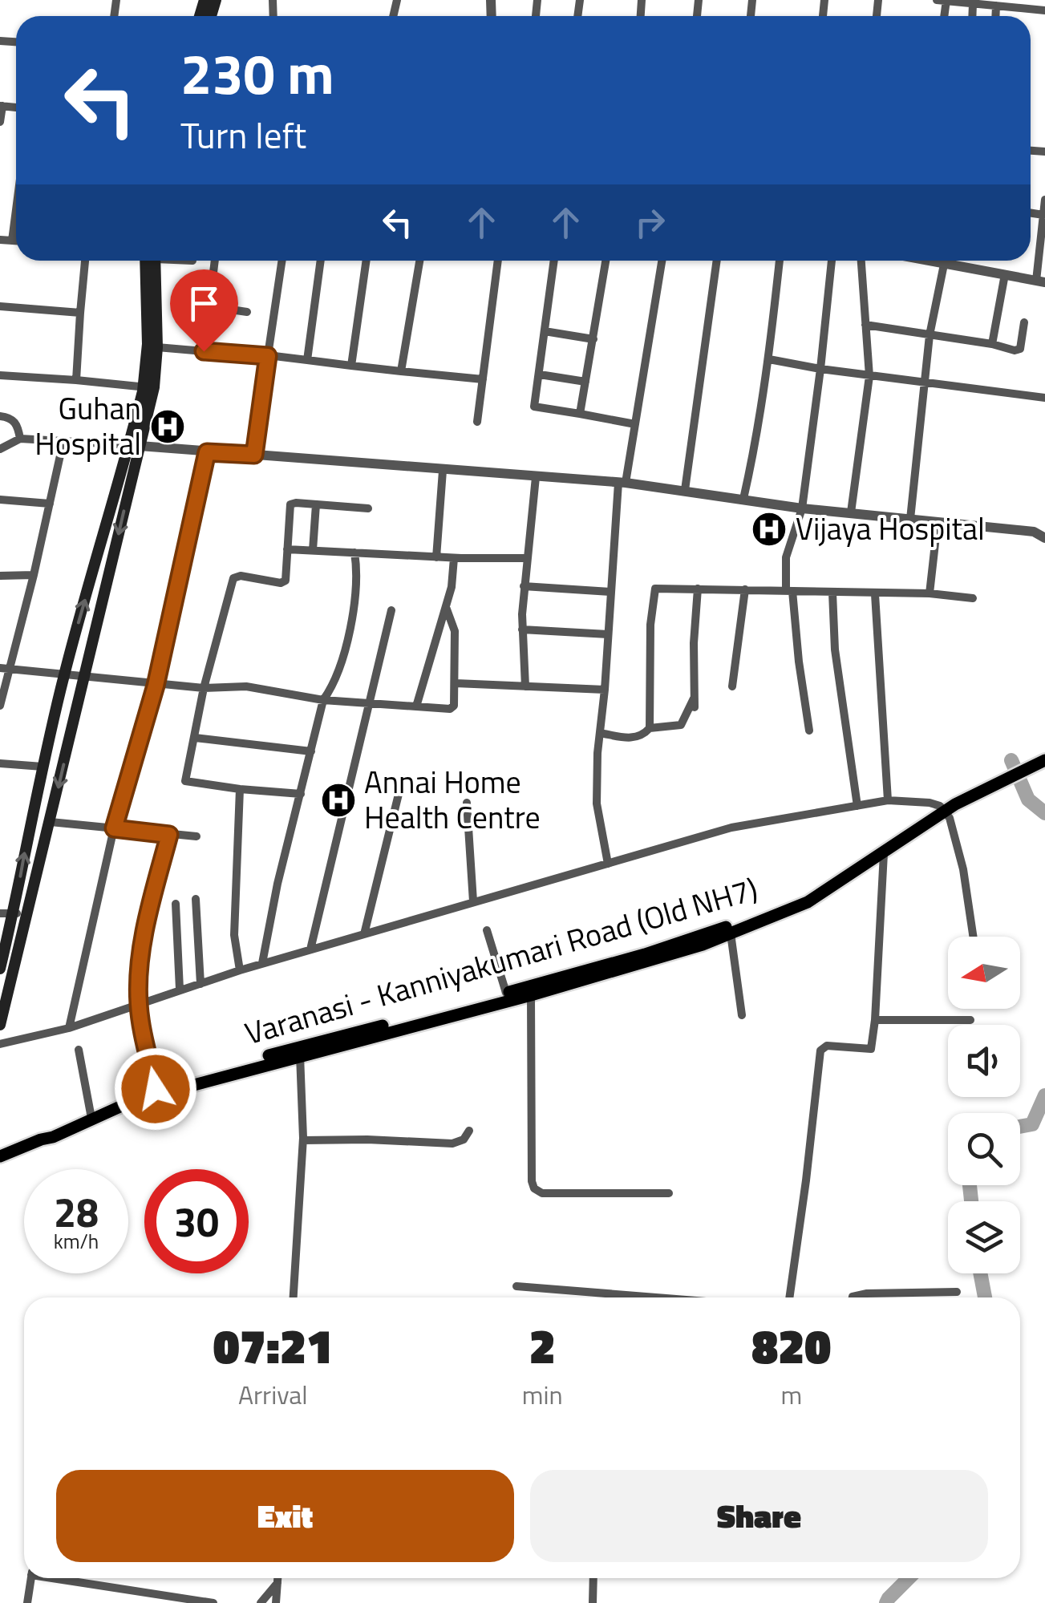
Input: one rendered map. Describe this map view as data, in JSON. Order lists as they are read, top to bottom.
{
  "streets": {
    "main road": ["Varanasi - Kanniyakumari Road (Old NH7)"]
  },
  "places": {
    "hospital": ["Guhan Hospital", "Vijaya Hospital", "Annai Home Health Centre"]
  },
  "north": "left",
  "page": {
    "turn": ["230 m", "Turn left"],
    "speed": "28 km/h",
    "limit": "30",
    "eta": [
      "07:21",
      "Arrival",
      "2",
      "min",
      "820",
      "m"
    ],
    "buttons": ["Exit", "Share"]
  }
}
